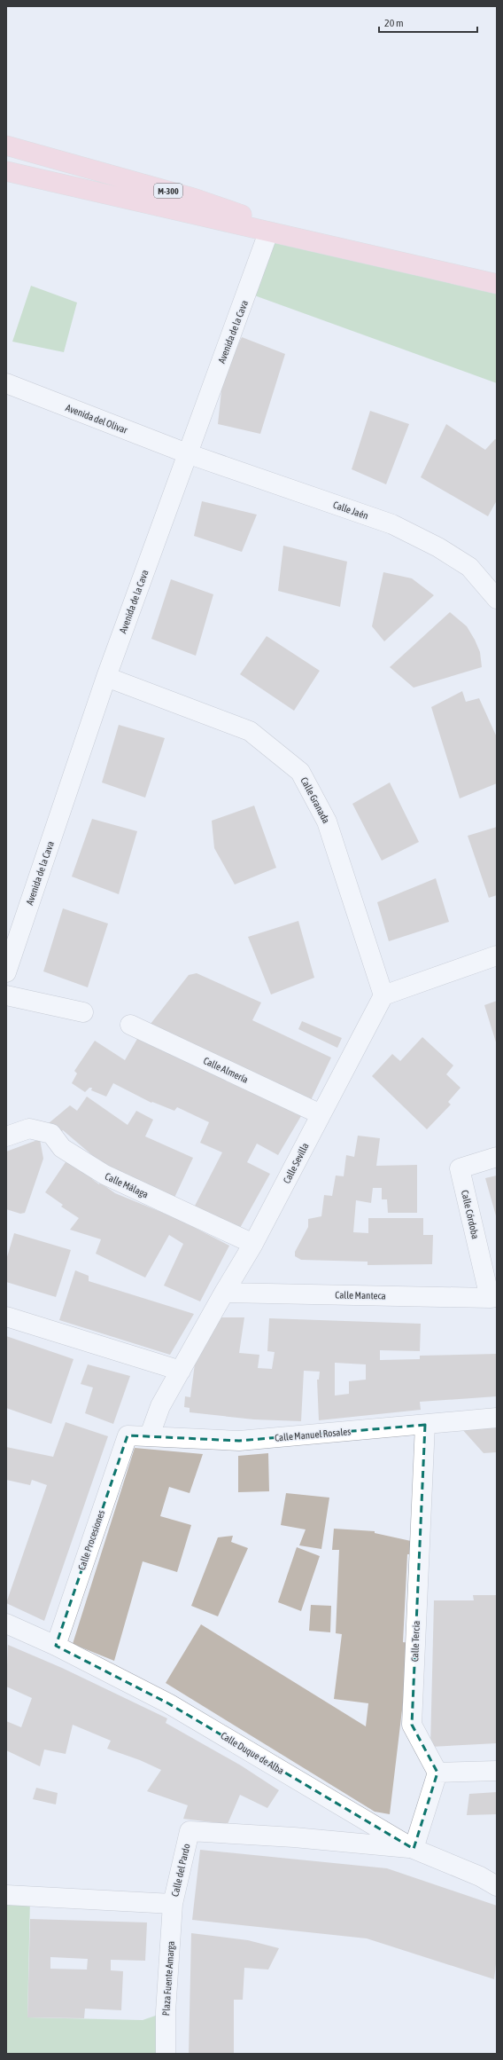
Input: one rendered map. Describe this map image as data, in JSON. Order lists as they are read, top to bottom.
{
  "streets": {
    "main road": ["M-300"],
    "street": [
      "Avenida de la Cava",
      "Avenida del Olivar",
      "Calle Jaén",
      "Calle Granada",
      "Calle Almería",
      "Calle Sevilla",
      "Calle Málaga",
      "Calle Córdoba",
      "Calle Manteca",
      "Calle Manuel Rosales",
      "Calle Procesiones",
      "Calle Tercia",
      "Calle Duque de Alba",
      "Calle del Pardo",
      "Plaza Fuente Amarga"
    ]
  },
  "crossings": [
    ["M-300", "Avenida de la Cava"],
    ["Avenida de la Cava", "Avenida del Olivar"],
    ["Avenida de la Cava", "Calle Jaén"],
    ["Avenida de la Cava", "Calle Granada"],
    ["Avenida del Olivar", "Calle Jaén"],
    ["Calle Granada", "Calle Sevilla"],
    ["Calle Almería", "Calle Sevilla"],
    ["Calle Sevilla", "Calle Málaga"],
    ["Calle Sevilla", "Calle Manteca"],
    ["Calle Sevilla", "Calle Manuel Rosales"],
    ["Calle Córdoba", "Calle Manteca"],
    ["Calle Manuel Rosales", "Calle Procesiones"],
    ["Calle Manuel Rosales", "Calle Tercia"],
    ["Calle Procesiones", "Calle Duque de Alba"],
    ["Calle Duque de Alba", "Calle del Pardo"],
    ["Calle del Pardo", "Plaza Fuente Amarga"]
  ],
  "scale_bar": "20 m"
}
